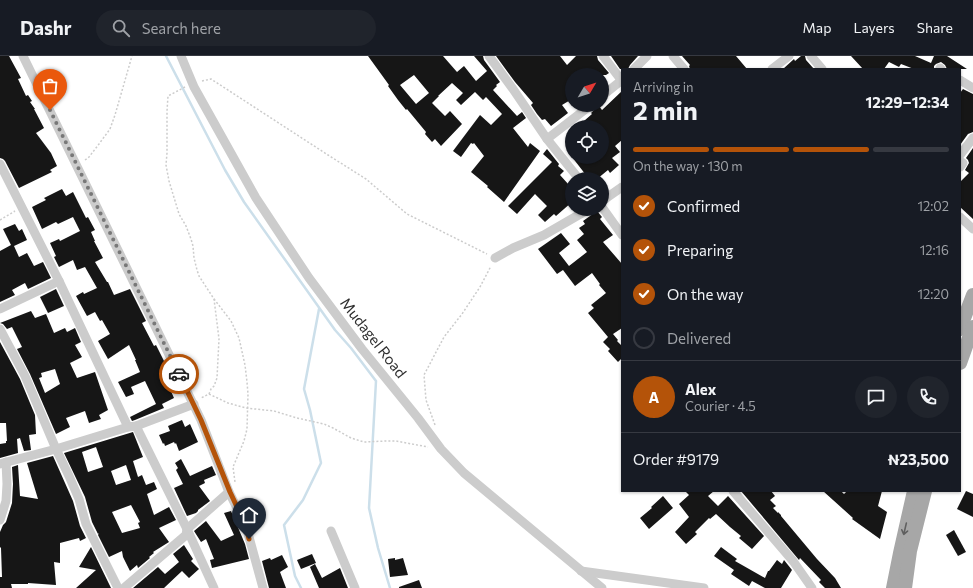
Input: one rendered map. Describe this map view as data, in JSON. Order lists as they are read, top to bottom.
{
  "streets": {
    "street": ["Mudagel Road"]
  },
  "north": "top right",
  "page": {
    "header": "Dashr",
    "search": "Search here",
    "nav": ["Map", "Layers", "Share"],
    "heading": ["2 min", "Arriving in", "12:29–12:34"],
    "panel": [
      "Alex",
      "Courier · 4.5",
      "Order #9179",
      "₦23,500"
    ],
    "bar": "On the way · 130 m",
    "list": [
      ["Confirmed", "12:02"],
      ["Preparing", "12:16"],
      ["On the way", "12:20"],
      "Delivered"
    ],
    "round": "A"
  }
}
